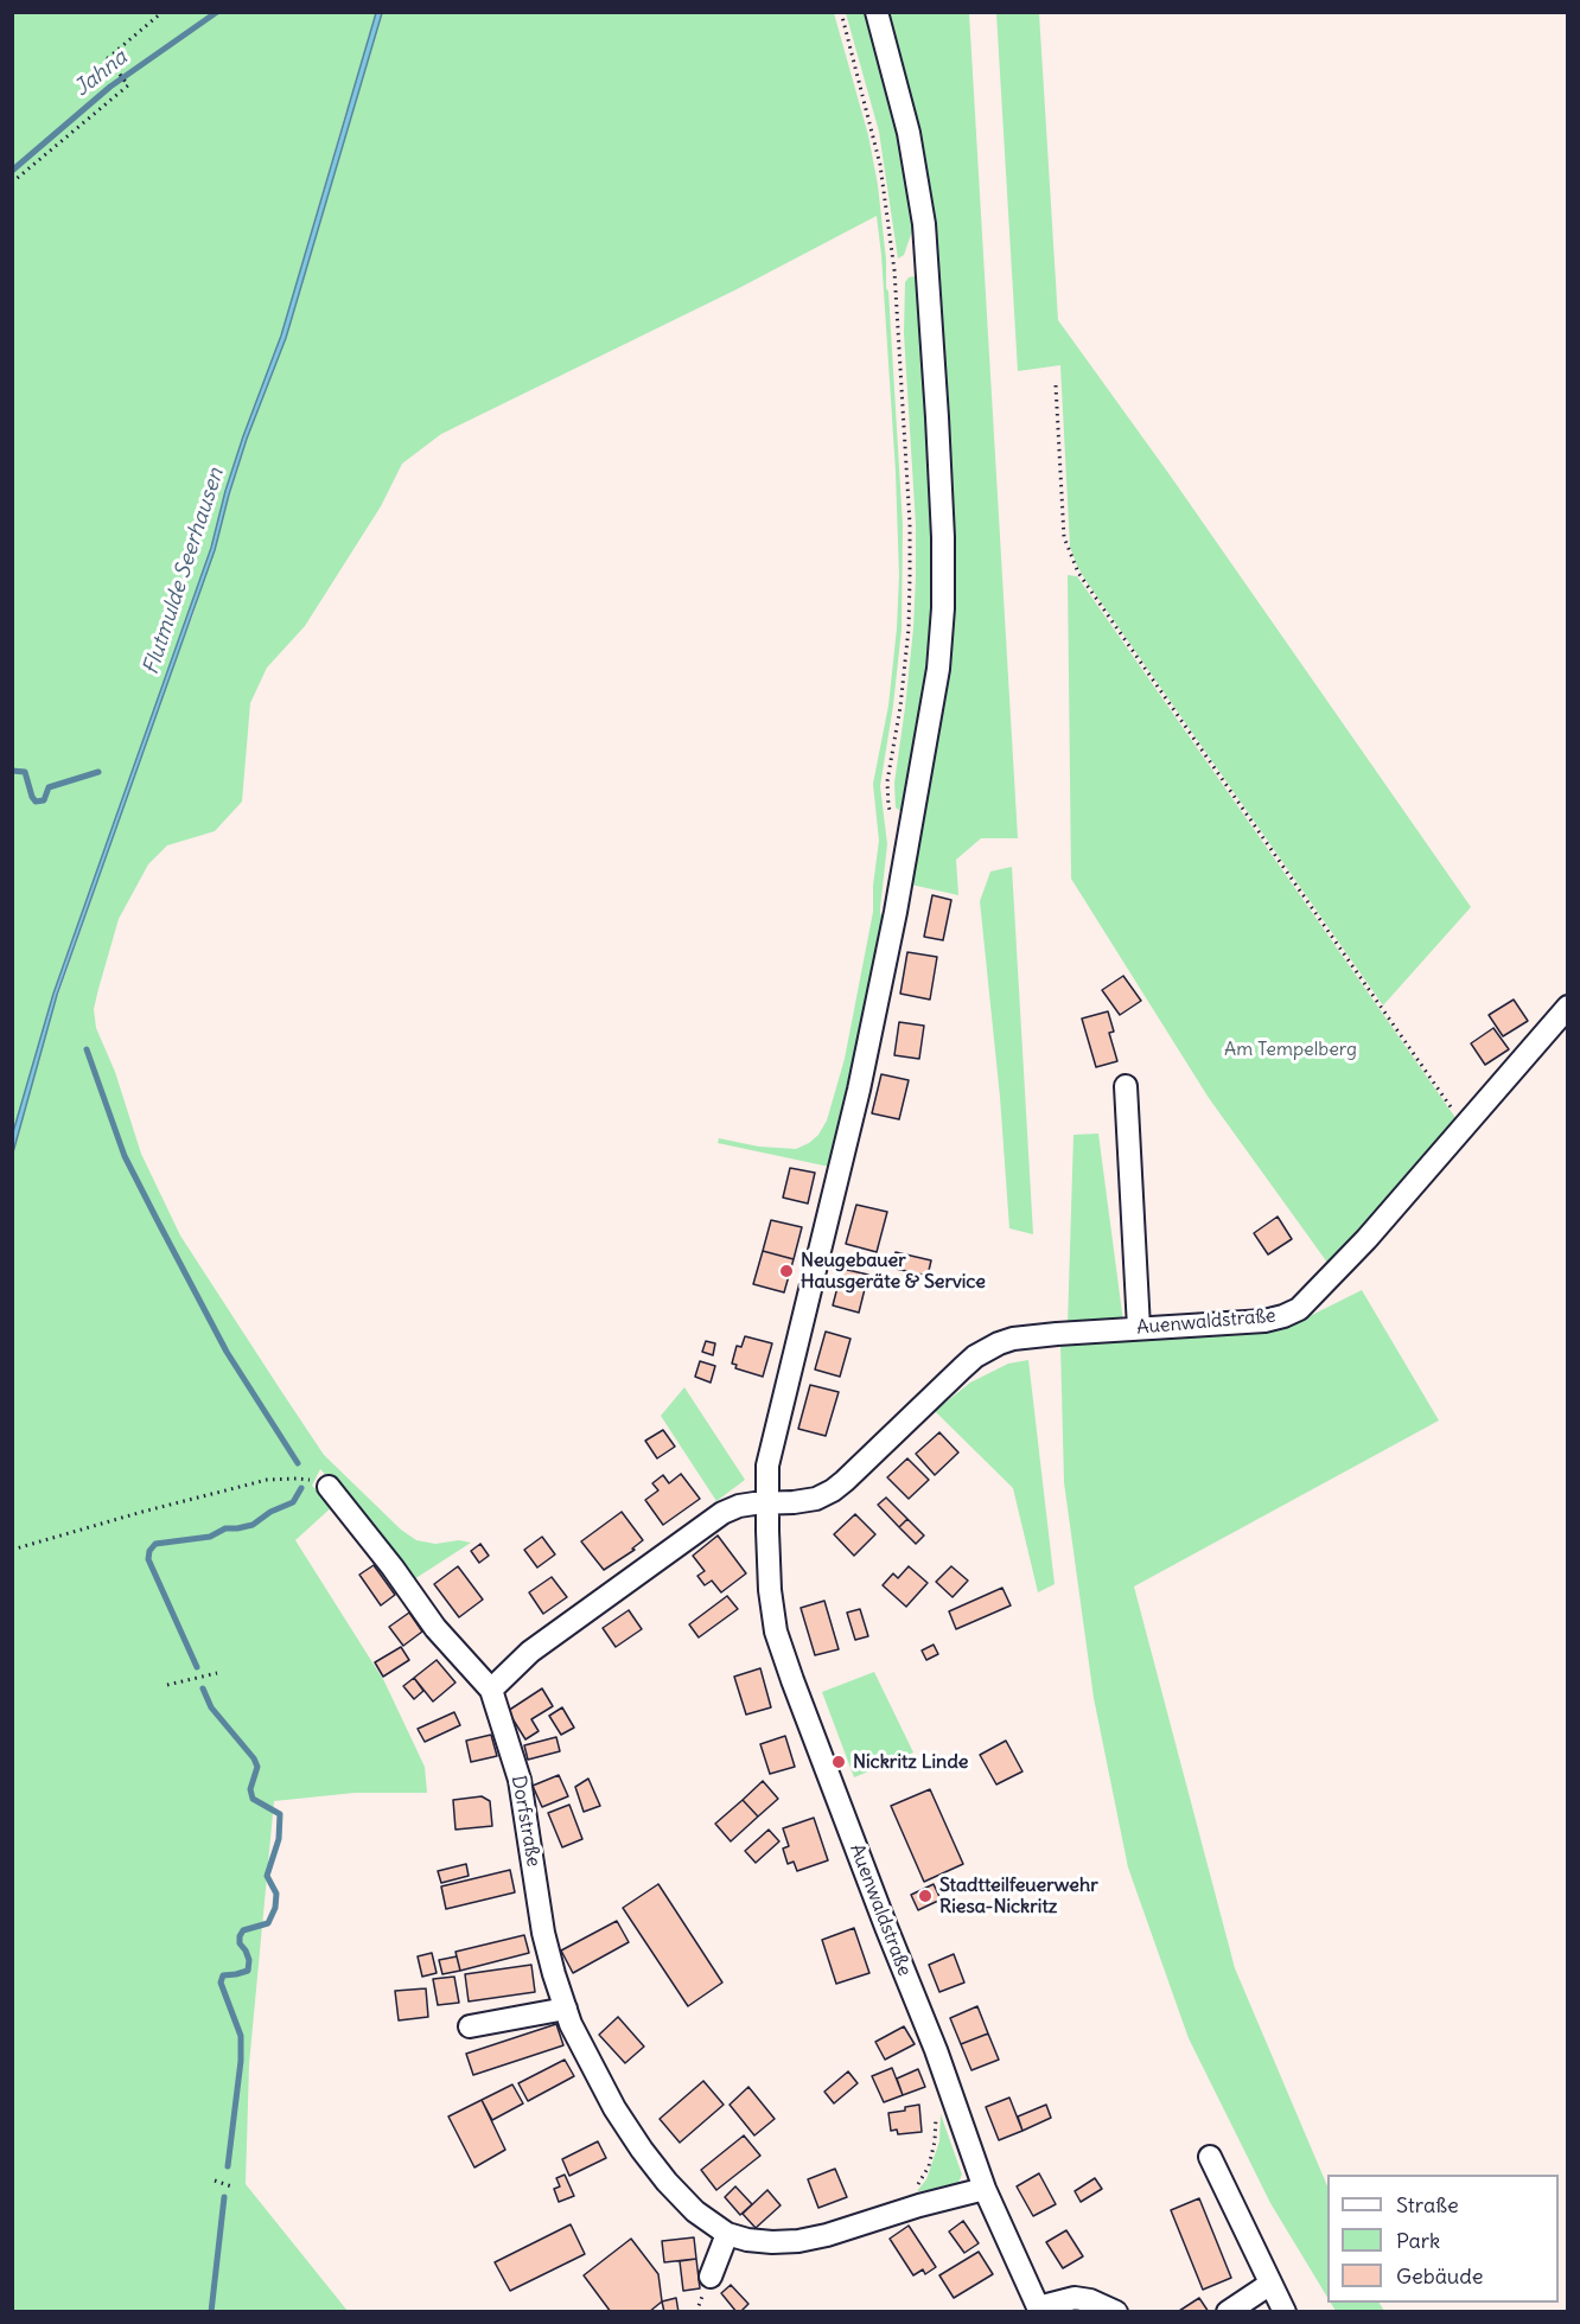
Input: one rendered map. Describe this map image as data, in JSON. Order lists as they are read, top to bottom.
{
  "streets": {
    "street": ["Auenwaldstraße", "Dorfstraße"]
  },
  "crossings": [
    ["Auenwaldstraße", "Dorfstraße"]
  ],
  "water": ["Jahna", "Flutmulde Seerhausen"],
  "parks": ["Am Tempelberg"],
  "places": ["Neugebauer Hausgeräte & Service", "Nickritz Linde", "Stadtteilfeuerwehr Riesa-Nickritz"],
  "legend": ["Straße", "Park", "Gebäude"]
}
